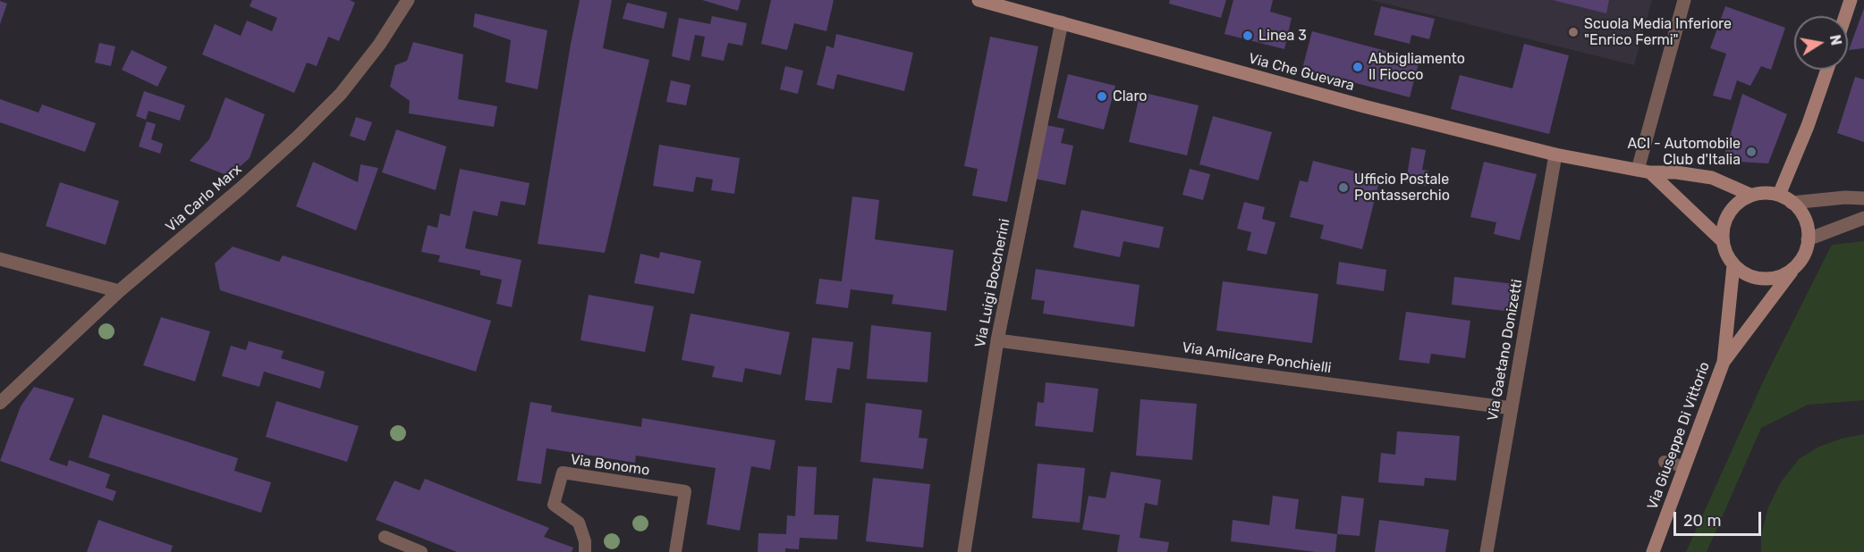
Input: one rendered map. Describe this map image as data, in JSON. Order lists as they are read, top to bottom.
{
  "streets": {
    "main road": ["Via Che Guevara", "Via Giuseppe Di Vittorio"],
    "street": [
      "Via Carlo Marx",
      "Via Luigi Boccherini",
      "Via Gaetano Donizetti",
      "Via Amilcare Ponchielli"
    ],
    "lane": ["Via Bonomo"]
  },
  "crossings": [
    ["Via Che Guevara", "Via Luigi Boccherini"],
    ["Via Che Guevara", "Via Gaetano Donizetti"],
    ["Via Che Guevara", "Via Giuseppe Di Vittorio"],
    ["Via Luigi Boccherini", "Via Amilcare Ponchielli"],
    ["Via Gaetano Donizetti", "Via Amilcare Ponchielli"]
  ],
  "places": [
    "Scuola Media Inferiore \"Enrico Fermi\"",
    "Linea 3",
    "Abbigliamento Il Fiocco",
    "Claro",
    "ACI - Automobile Club d'Italia",
    "Ufficio Postale Pontasserchio"
  ],
  "scale_bar": "20 m",
  "north": "right"
}
